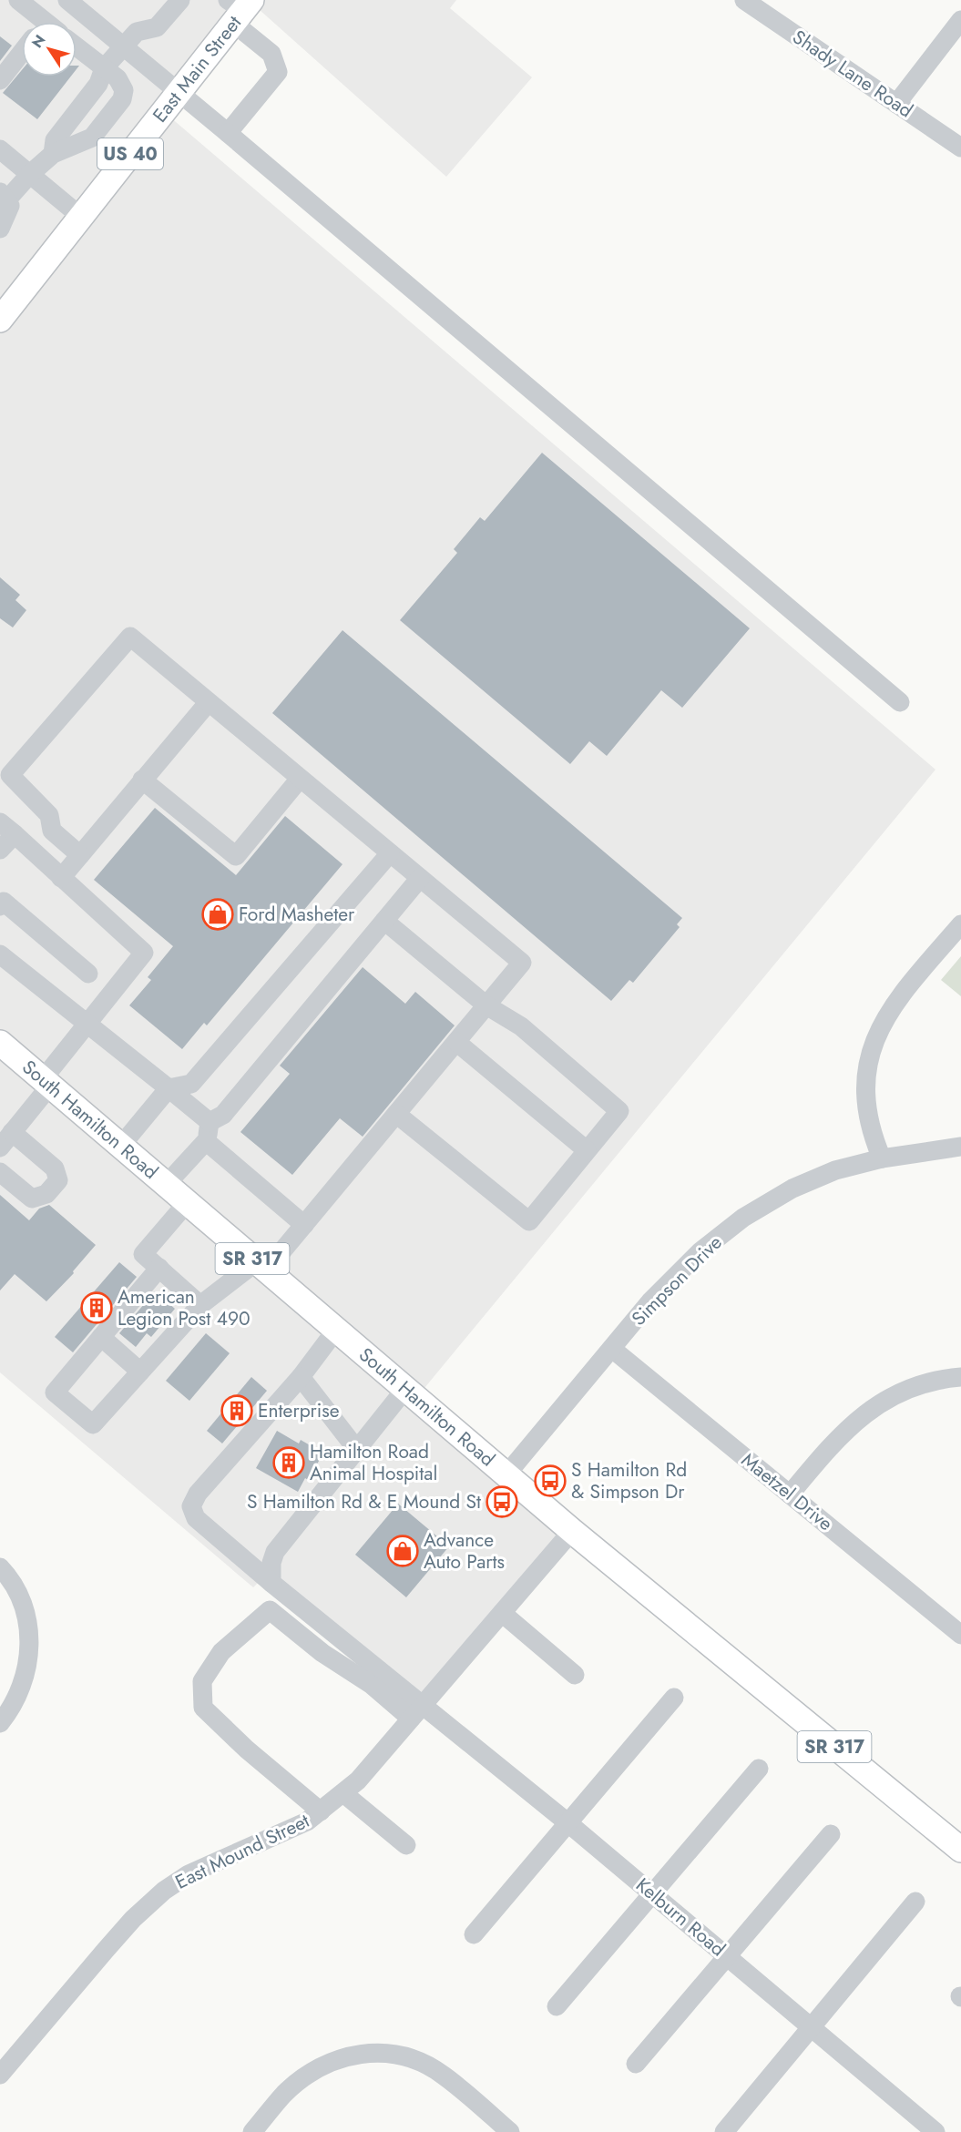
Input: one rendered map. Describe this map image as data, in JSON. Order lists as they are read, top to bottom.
{
  "streets": {
    "main road": [
      "East Main Street",
      "US 40",
      "South Hamilton Road",
      "SR 317"
    ],
    "street": [
      "Shady Lane Road",
      "Simpson Drive",
      "Maetzel Drive",
      "East Mound Street",
      "Kelburn Road"
    ]
  },
  "crossings": [
    ["South Hamilton Road", "Simpson Drive"],
    ["South Hamilton Road", "East Mound Street"],
    ["Simpson Drive", "Maetzel Drive"],
    ["East Mound Street", "Kelburn Road"]
  ],
  "places": {
    "shop": ["Ford Masheter", "Advance Auto Parts"],
    "building": ["American Legion Post 490", "Enterprise", "Hamilton Road Animal Hospital"],
    "bus stop": ["S Hamilton Rd & Simpson Dr", "S Hamilton Rd & E Mound St"]
  },
  "north": "top left"
}
